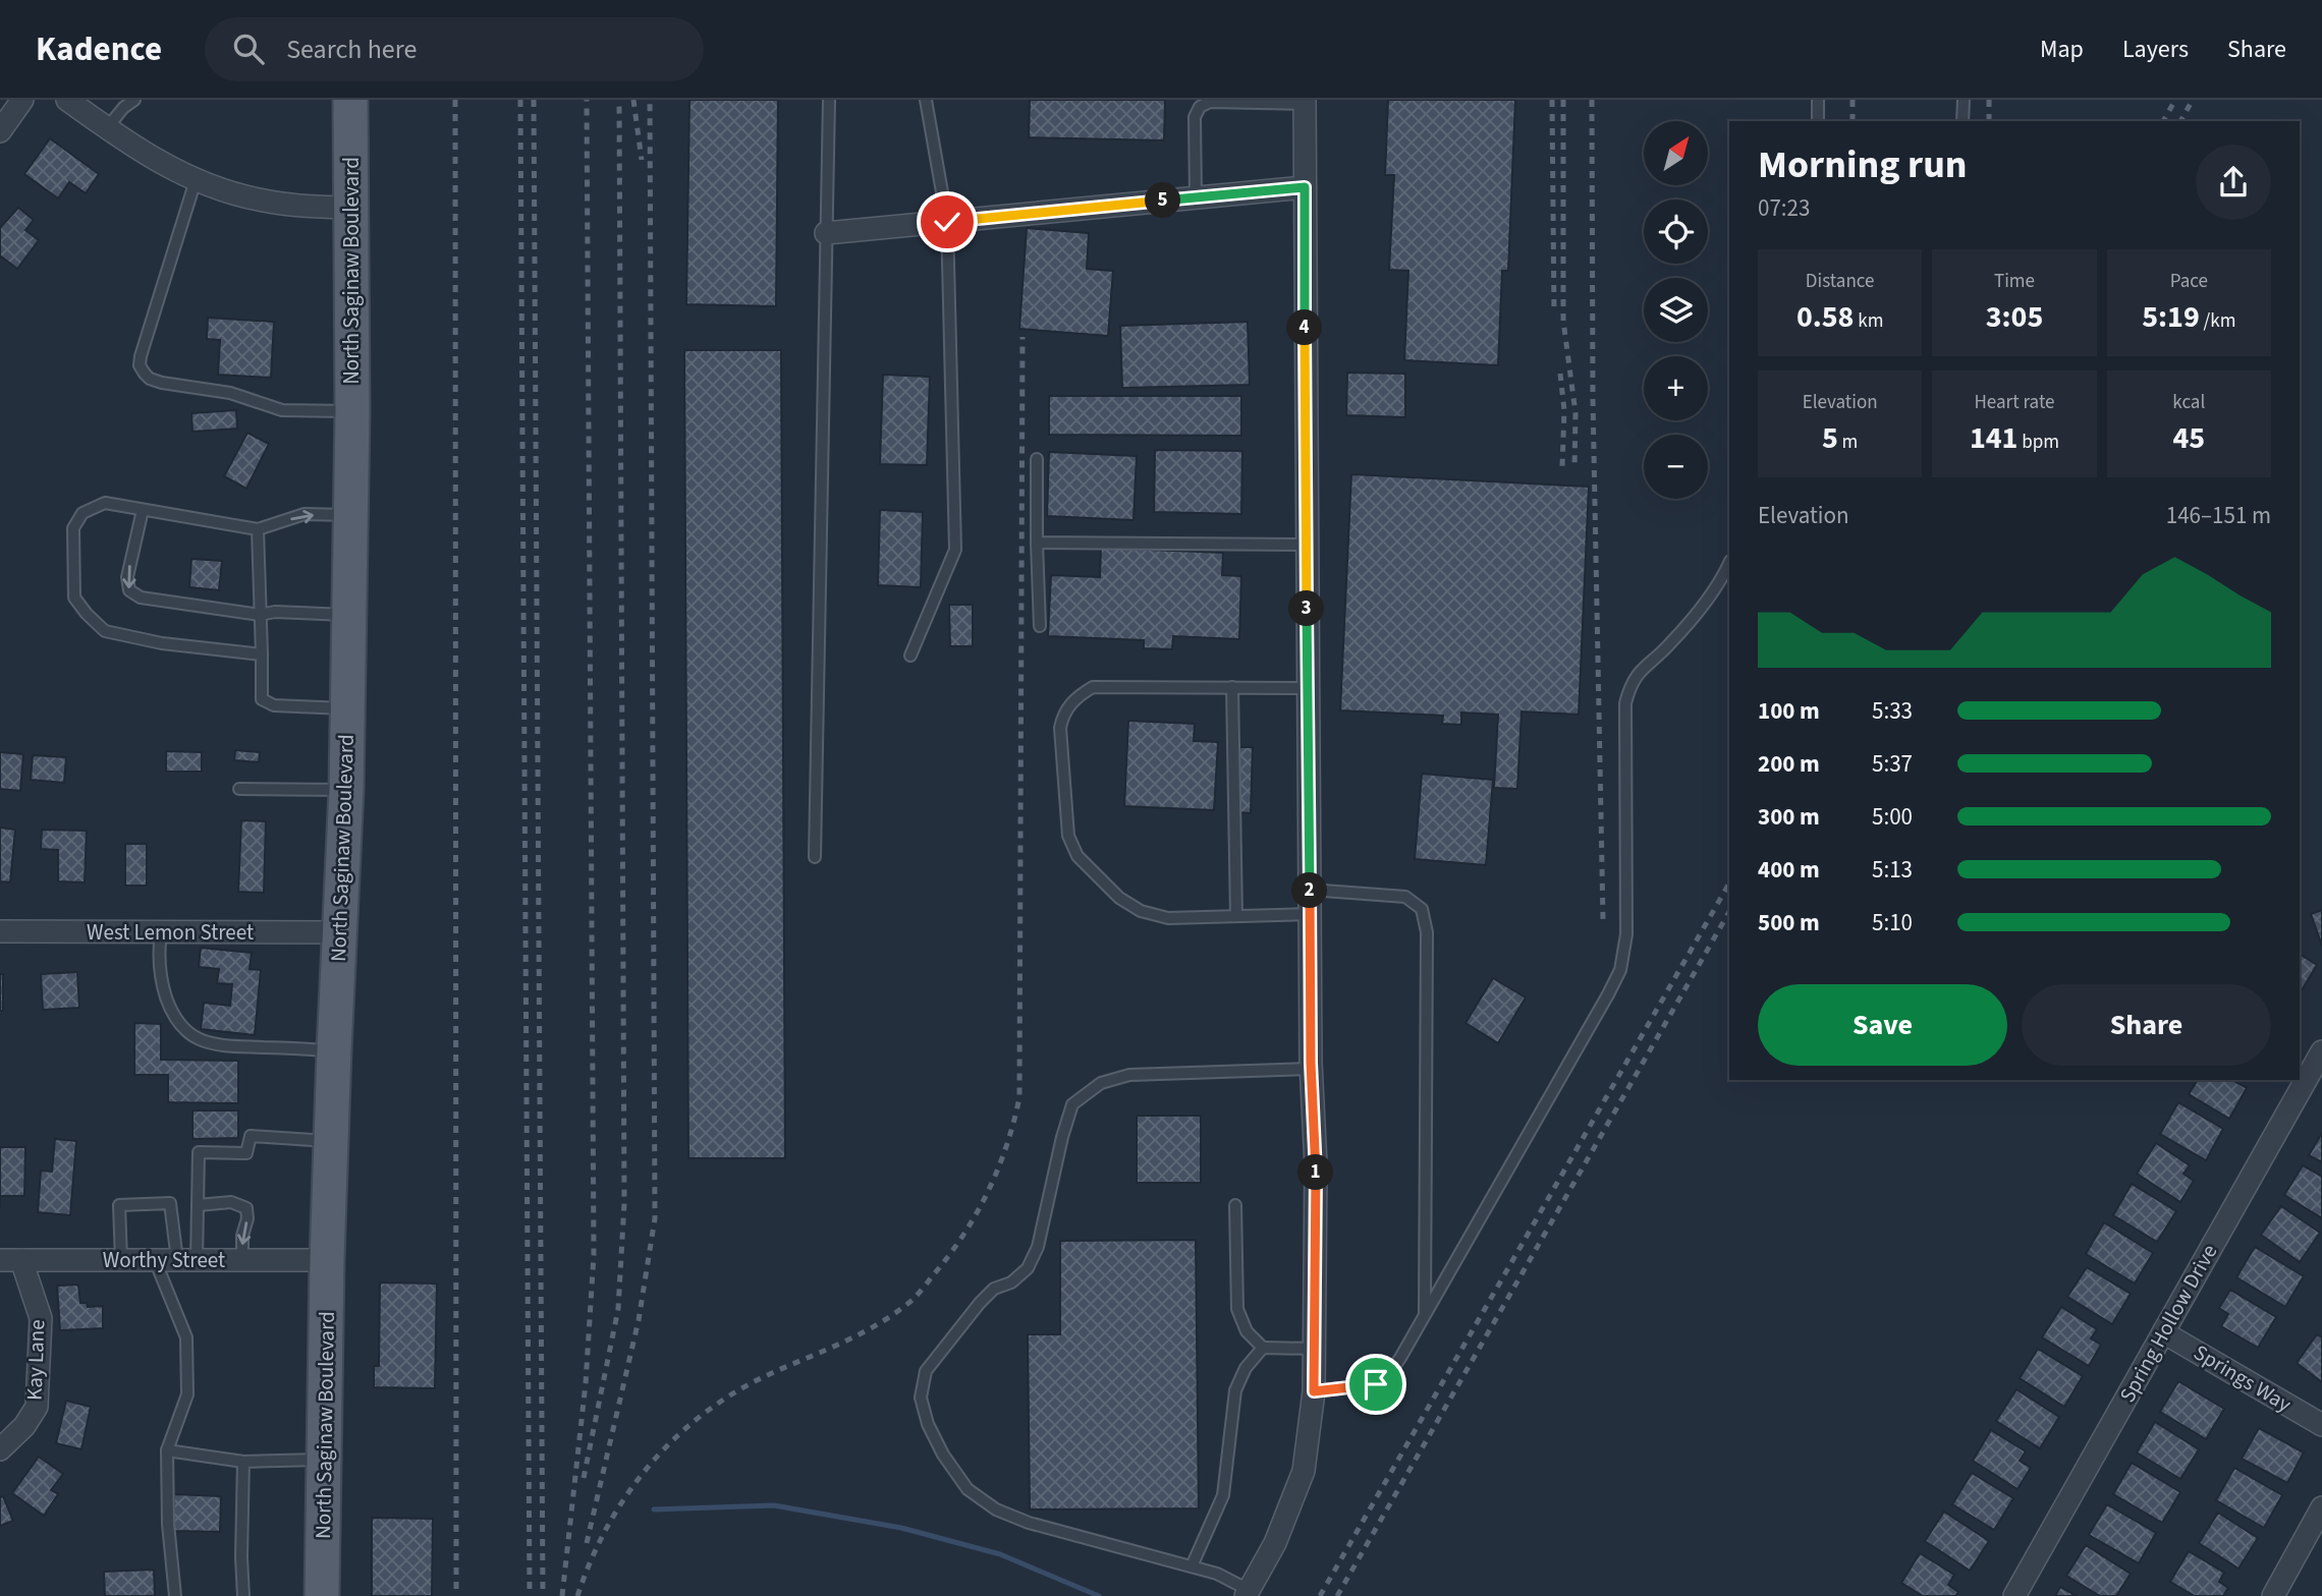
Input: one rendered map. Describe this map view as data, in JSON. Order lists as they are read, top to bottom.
{
  "streets": {
    "main road": ["North Saginaw Boulevard"],
    "street": [
      "West Lemon Street",
      "Worthy Street",
      "Spring Hollow Drive",
      "Kay Lane",
      "Springs Way"
    ]
  },
  "crossings": [
    ["North Saginaw Boulevard", "West Lemon Street"],
    ["North Saginaw Boulevard", "Worthy Street"],
    ["Worthy Street", "Kay Lane"],
    ["Spring Hollow Drive", "Springs Way"]
  ],
  "north": "top right",
  "page": {
    "header": "Kadence",
    "search": "Search here",
    "nav": ["Map", "Layers", "Share"],
    "map_buttons": ["+", "−"],
    "heading": ["Morning run", "07:23"],
    "pins": [
      "5",
      "4",
      "3",
      "2",
      "1"
    ],
    "stats": [
      ["Distance", "0.58 km"],
      ["Time", "3:05"],
      ["Pace", "5:19 /km"],
      ["Elevation", "5 m"],
      ["Heart rate", "141 bpm"],
      ["kcal", "45"]
    ],
    "chart": ["Elevation", "146–151 m"],
    "list": [
      {
        "name": "100 m",
        "note": "5:33"
      },
      {
        "name": "200 m",
        "note": "5:37"
      },
      {
        "name": "300 m",
        "note": "5:00"
      },
      {
        "name": "400 m",
        "note": "5:13"
      },
      {
        "name": "500 m",
        "note": "5:10"
      }
    ],
    "buttons": ["Save", "Share"]
  }
}
